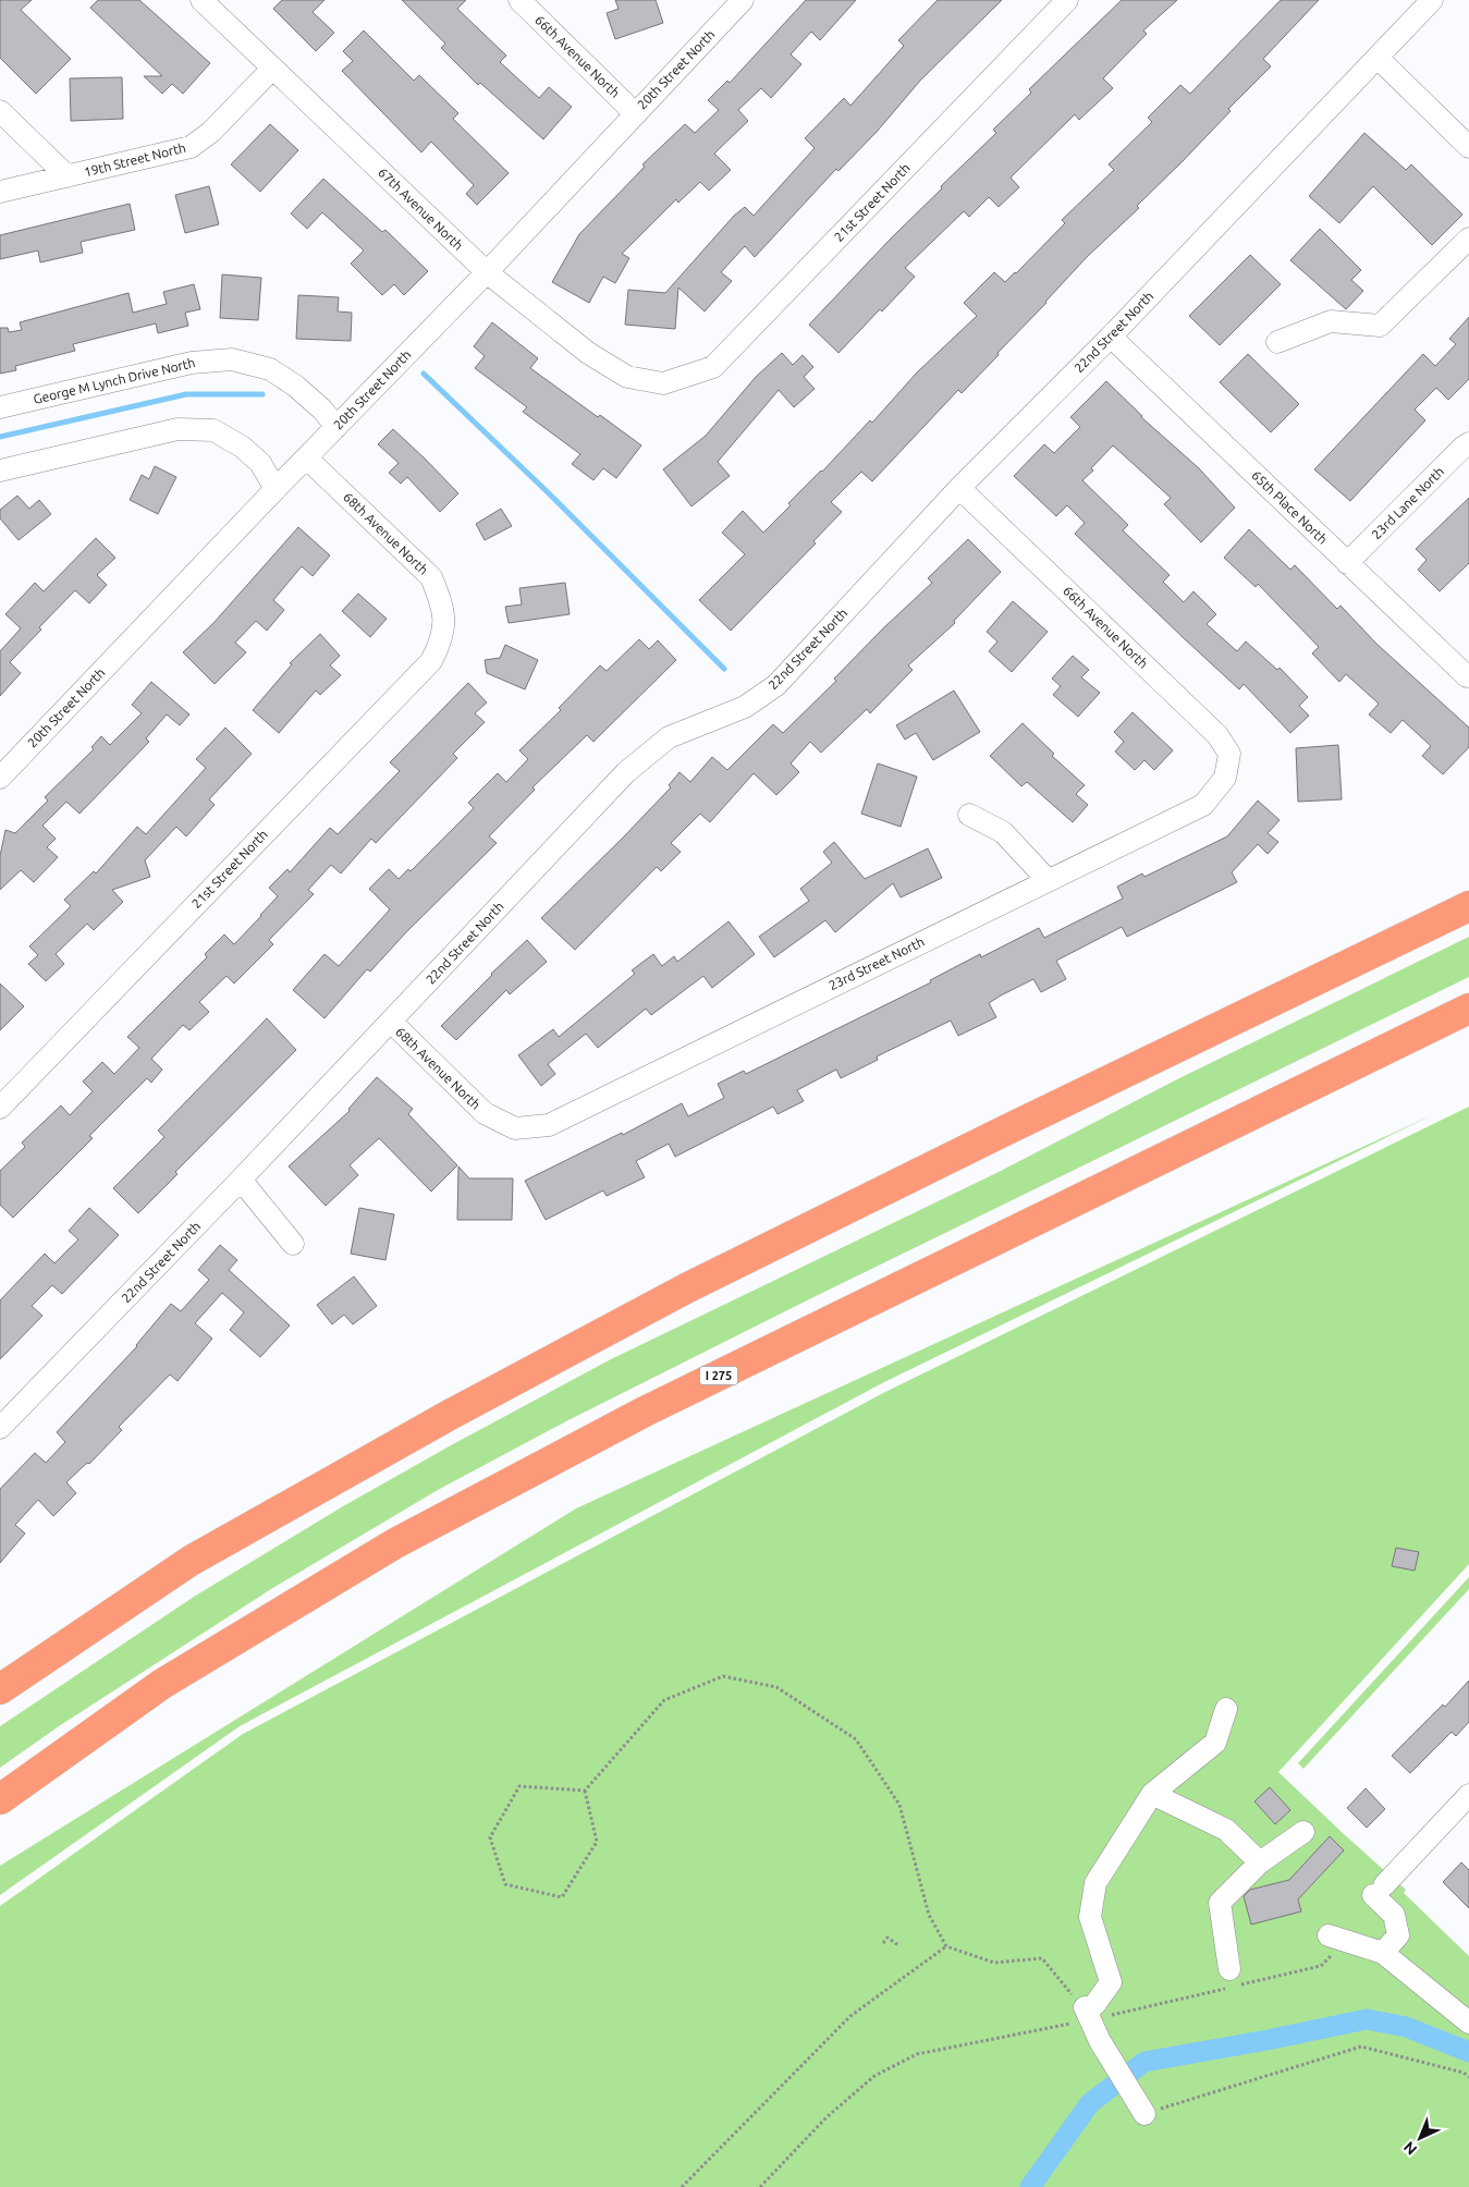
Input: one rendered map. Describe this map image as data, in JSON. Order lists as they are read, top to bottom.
{
  "streets": {
    "highway": ["I 275"],
    "street": [
      "66th Avenue North",
      "20th Street North",
      "19th Street North",
      "21st Street North",
      "67th Avenue North",
      "22nd Street North",
      "George M Lynch Drive North",
      "23rd Lane North",
      "65th Place North",
      "68th Avenue North",
      "23rd Street North"
    ]
  },
  "crossings": [
    ["66th Avenue North", "20th Street North"],
    ["66th Avenue North", "22nd Street North"],
    ["66th Avenue North", "23rd Street North"],
    ["20th Street North", "67th Avenue North"],
    ["20th Street North", "George M Lynch Drive North"],
    ["20th Street North", "68th Avenue North"],
    ["19th Street North", "67th Avenue North"],
    ["21st Street North", "67th Avenue North"],
    ["21st Street North", "68th Avenue North"],
    ["22nd Street North", "65th Place North"],
    ["22nd Street North", "68th Avenue North"],
    ["23rd Lane North", "65th Place North"],
    ["68th Avenue North", "23rd Street North"]
  ],
  "north": "bottom left"
}
